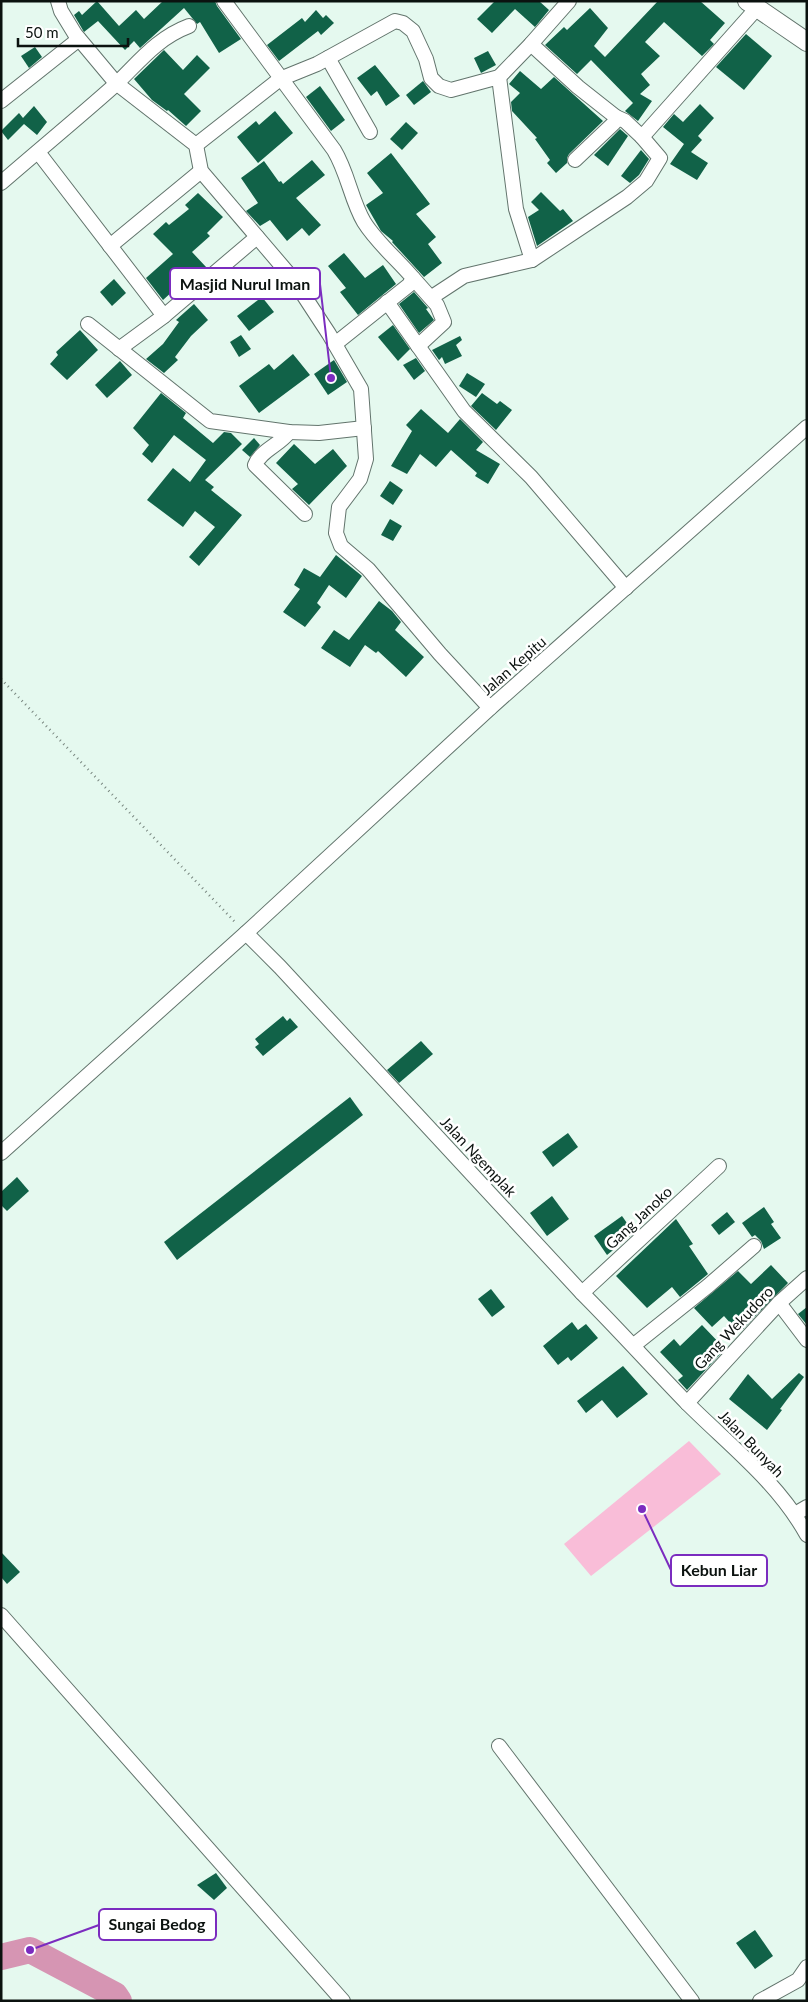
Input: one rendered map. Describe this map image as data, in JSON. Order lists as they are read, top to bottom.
{
  "streets": {
    "street": [
      "Jalan Kepitu",
      "Jalan Ngemplak",
      "Gang Janoko",
      "Gang Wekudoro",
      "Jalan Bunyah"
    ]
  },
  "crossings": [
    ["Jalan Kepitu", "Jalan Ngemplak"],
    ["Jalan Ngemplak", "Gang Janoko"],
    ["Jalan Ngemplak", "Gang Wekudoro"],
    ["Jalan Ngemplak", "Jalan Bunyah"],
    ["Gang Wekudoro", "Jalan Bunyah"]
  ],
  "places": ["Masjid Nurul Iman", "Kebun Liar", "Sungai Bedog"],
  "scale_bar": "50 m"
}
